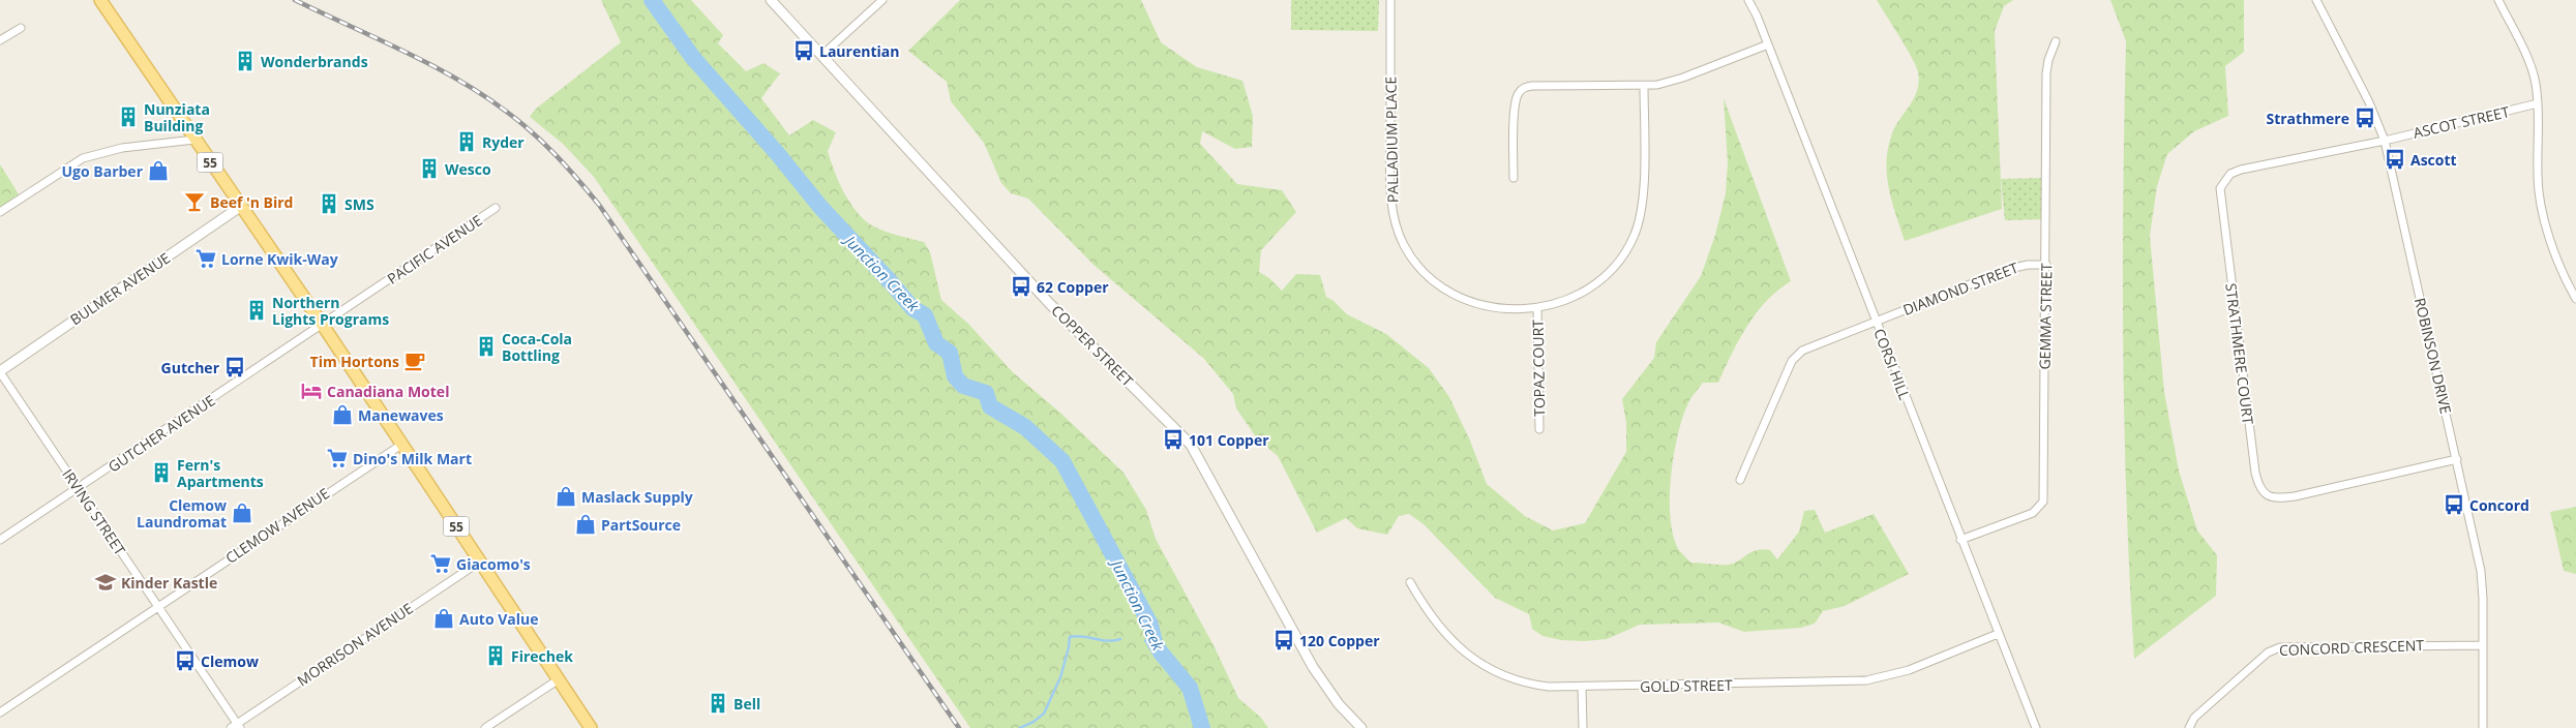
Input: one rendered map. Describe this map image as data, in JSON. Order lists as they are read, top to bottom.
{
  "streets": {
    "main road": ["55"],
    "street": [
      "ASCOT STREET",
      "PALLADIUM PLACE",
      "PACIFIC AVENUE",
      "BULMER AVENUE",
      "DIAMOND STREET",
      "GEMMA STREET",
      "COPPER STREET",
      "STRATHMERE COURT",
      "ROBINSON DRIVE",
      "CORSI HILL",
      "TOPAZ COURT",
      "GUTCHER AVENUE",
      "IRVING STREET",
      "CLEMOW AVENUE",
      "MORRISON AVENUE",
      "CONCORD CRESCENT",
      "GOLD STREET"
    ]
  },
  "crossings": [
    ["ASCOT STREET", "STRATHMERE COURT"],
    ["ASCOT STREET", "ROBINSON DRIVE"],
    ["PALLADIUM PLACE", "TOPAZ COURT"],
    ["55", "PACIFIC AVENUE"],
    ["55", "BULMER AVENUE"],
    ["55", "GUTCHER AVENUE"],
    ["55", "CLEMOW AVENUE"],
    ["55", "MORRISON AVENUE"],
    ["PACIFIC AVENUE", "GUTCHER AVENUE"],
    ["BULMER AVENUE", "IRVING STREET"],
    ["DIAMOND STREET", "GEMMA STREET"],
    ["DIAMOND STREET", "CORSI HILL"],
    ["GEMMA STREET", "CORSI HILL"],
    ["STRATHMERE COURT", "ROBINSON DRIVE"],
    ["ROBINSON DRIVE", "CONCORD CRESCENT"],
    ["CORSI HILL", "GOLD STREET"],
    ["GUTCHER AVENUE", "IRVING STREET"],
    ["IRVING STREET", "CLEMOW AVENUE"],
    ["IRVING STREET", "MORRISON AVENUE"]
  ],
  "water": ["Junction Creek"],
  "places": {
    "bus stop": [
      "Laurentian",
      "Strathmere",
      "Ascott",
      "62 Copper",
      "Gutcher",
      "101 Copper",
      "Concord",
      "120 Copper",
      "Clemow"
    ],
    "building": [
      "Wonderbrands",
      "Nunziata Building",
      "Ryder",
      "Wesco",
      "SMS",
      "Northern Lights Programs",
      "Coca-Cola Bottling",
      "Fern's Apartments",
      "Firechek",
      "Bell"
    ],
    "shop": [
      "Ugo Barber",
      "Manewaves",
      "Maslack Supply",
      "Clemow Laundromat",
      "PartSource",
      "Auto Value"
    ],
    "bar": ["Beef 'n Bird"],
    "supermarket": ["Lorne Kwik-Way", "Dino's Milk Mart", "Giacomo's"],
    "cafe": ["Tim Hortons"],
    "hotel": ["Canadiana Motel"],
    "school or university": ["Kinder Kastle"]
  }
}
